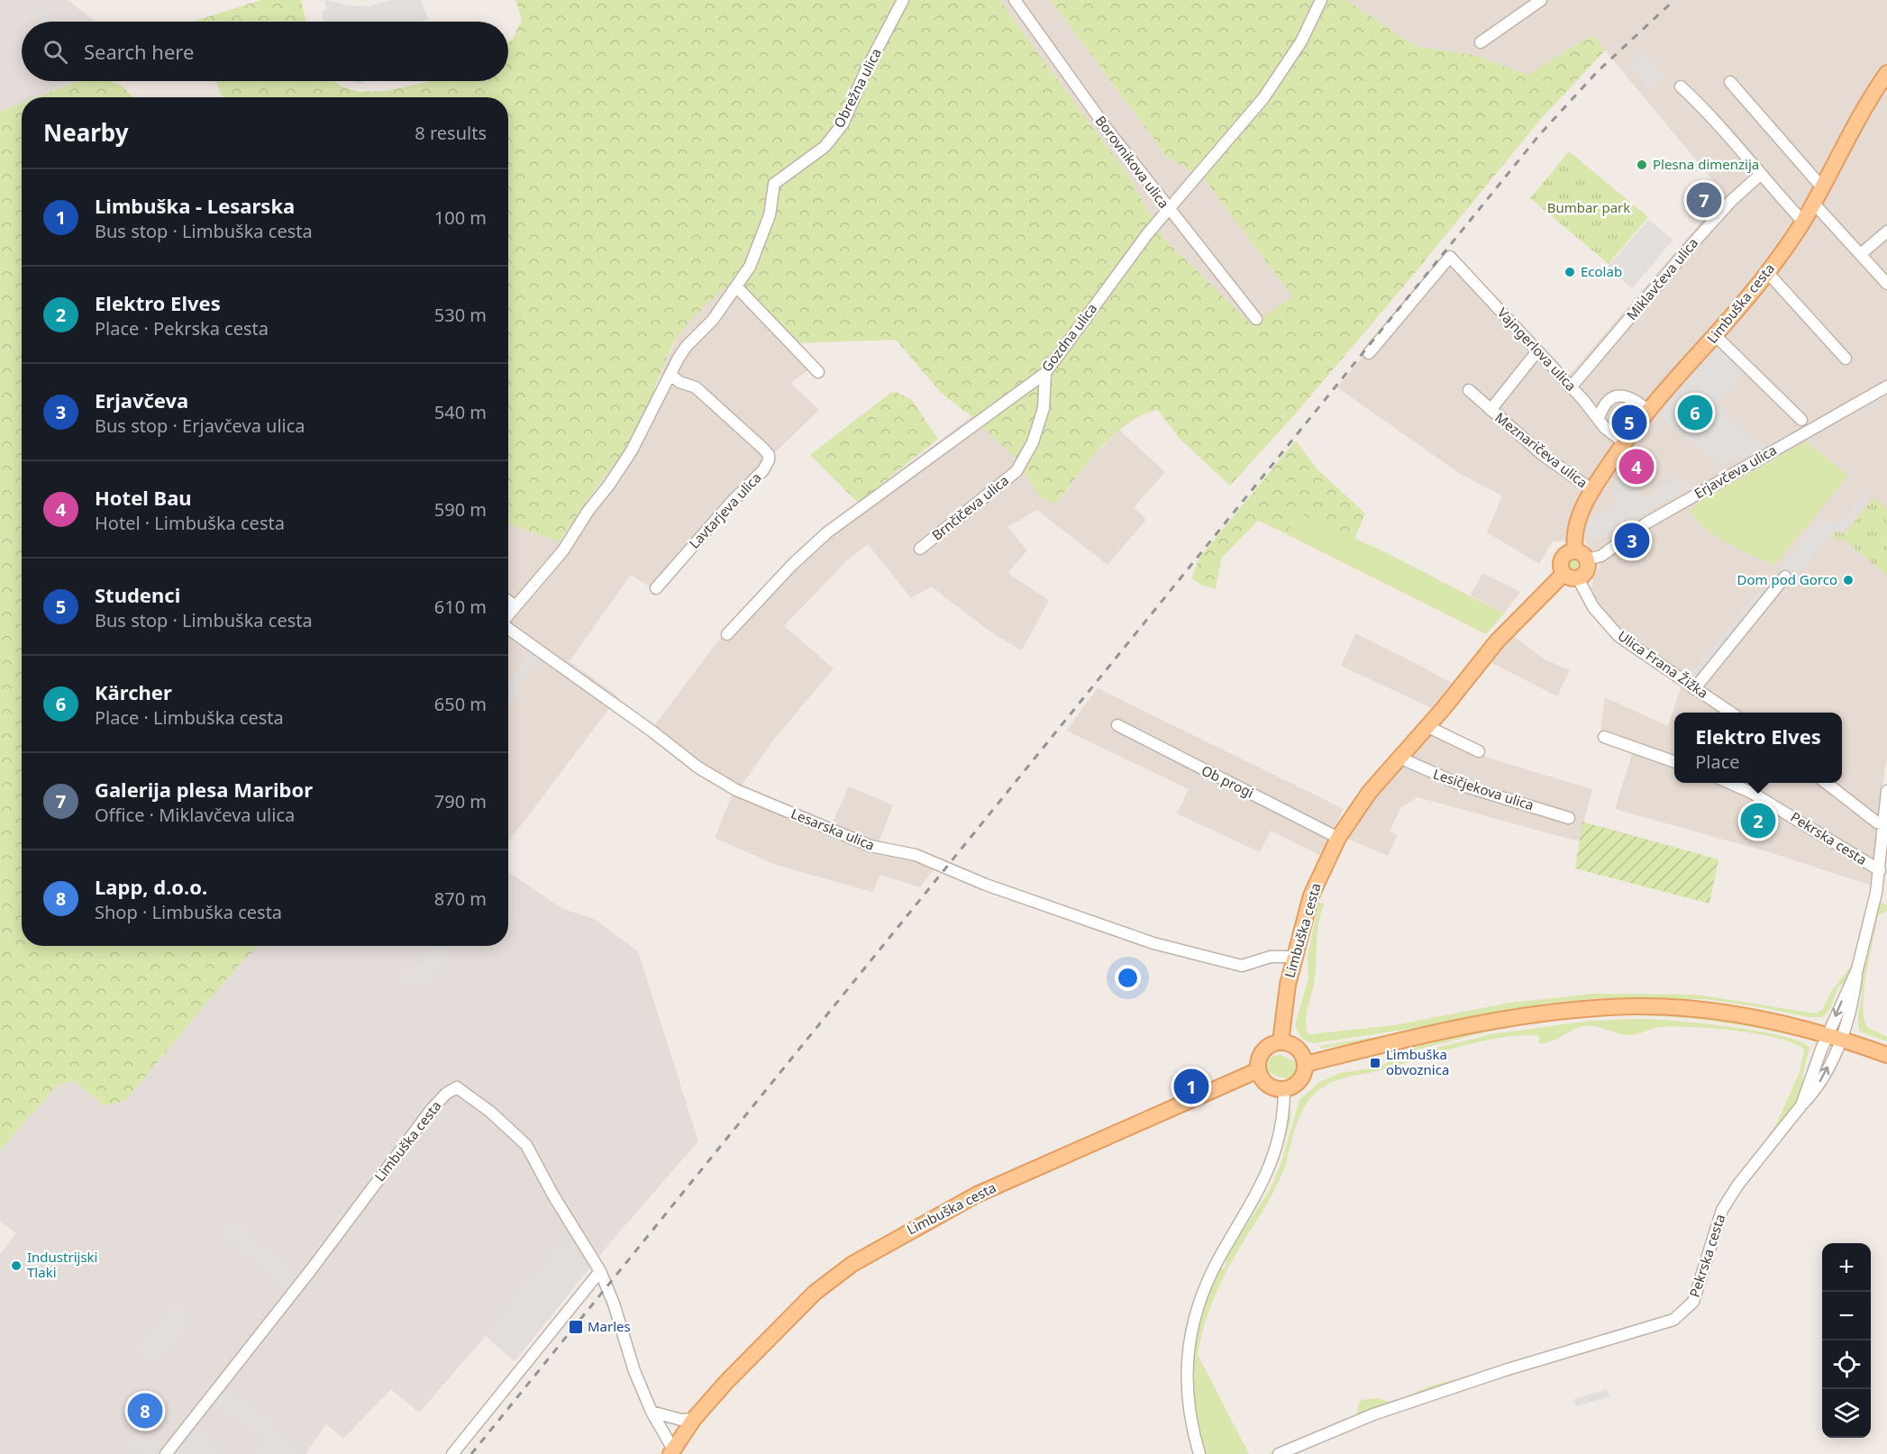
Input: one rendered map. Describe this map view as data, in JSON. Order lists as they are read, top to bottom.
{
  "streets": {
    "main road": ["Limbuška cesta"],
    "street": [
      "Obrežna ulica",
      "Borovnikova ulica",
      "Miklavčeva ulica",
      "Gozdna ulica",
      "Vajngerlova ulica",
      "Meznaričeva ulica",
      "Erjavčeva ulica",
      "Brnčičeva ulica",
      "Lavtarjeva ulica",
      "Ulica Frana Žižka",
      "Ob progi",
      "Lesičjekova ulica",
      "Lesarska ulica",
      "Pekrska cesta"
    ]
  },
  "crossings": [
    ["Borovnikova ulica", "Gozdna ulica"],
    ["Miklavčeva ulica", "Vajngerlova ulica"],
    ["Limbuška cesta", "Vajngerlova ulica"],
    ["Limbuška cesta", "Meznaričeva ulica"],
    ["Limbuška cesta", "Erjavčeva ulica"],
    ["Limbuška cesta", "Ulica Frana Žižka"],
    ["Limbuška cesta", "Ob progi"],
    ["Limbuška cesta", "Lesičjekova ulica"],
    ["Limbuška cesta", "Lesarska ulica"],
    ["Gozdna ulica", "Brnčičeva ulica"],
    ["Vajngerlova ulica", "Meznaričeva ulica"],
    ["Erjavčeva ulica", "Ulica Frana Žižka"]
  ],
  "parks": ["Bumbar park"],
  "places": {
    "other": [
      "Plesna dimenzija",
      "Ecolab",
      "Dom pod Gorco",
      "Industrijski Tlaki"
    ],
    "transit": ["Limbuška obvoznica", "Marles"]
  },
  "page": {
    "search": "Search here",
    "heading": ["Nearby", "8 results"],
    "list": [
      {
        "mark": "1",
        "name": "Limbuška - Lesarska",
        "note": "Bus stop · Limbuška cesta",
        "value": "100 m"
      },
      {
        "mark": "2",
        "name": "Elektro Elves",
        "note": "Place · Pekrska cesta",
        "value": "530 m"
      },
      {
        "mark": "3",
        "name": "Erjavčeva",
        "note": "Bus stop · Erjavčeva ulica",
        "value": "540 m"
      },
      {
        "mark": "4",
        "name": "Hotel Bau",
        "note": "Hotel · Limbuška cesta",
        "value": "590 m"
      },
      {
        "mark": "5",
        "name": "Studenci",
        "note": "Bus stop · Limbuška cesta",
        "value": "610 m"
      },
      {
        "mark": "6",
        "name": "Kärcher",
        "note": "Place · Limbuška cesta",
        "value": "650 m"
      },
      {
        "mark": "7",
        "name": "Galerija plesa Maribor",
        "note": "Office · Miklavčeva ulica",
        "value": "790 m"
      },
      {
        "mark": "8",
        "name": "Lapp, d.o.o.",
        "note": "Shop · Limbuška cesta",
        "value": "870 m"
      }
    ],
    "pins": [
      "7",
      "6",
      "5",
      "4",
      "3",
      "2",
      "1",
      "8"
    ],
    "popup": ["Elektro Elves", "Place"],
    "map_buttons": ["+", "−"]
  }
}
